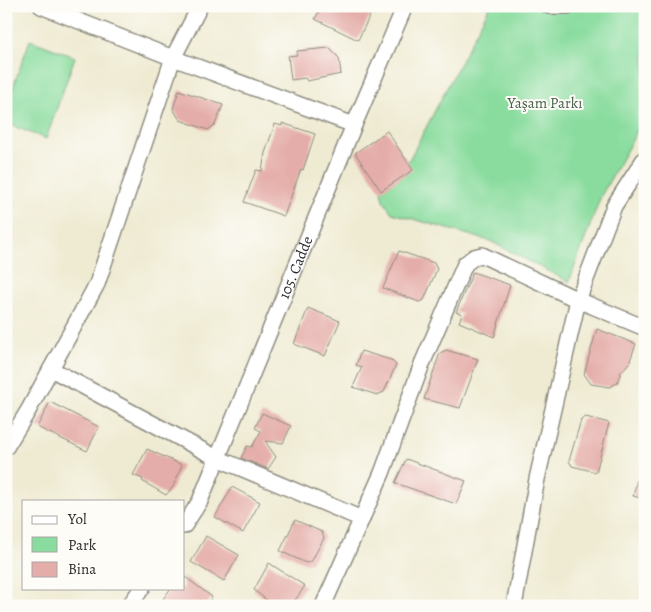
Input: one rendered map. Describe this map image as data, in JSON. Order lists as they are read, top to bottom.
{
  "streets": {
    "street": ["105. Cadde"]
  },
  "parks": ["Yaşam Parkı"],
  "legend": ["Yol", "Park", "Bina"]
}
